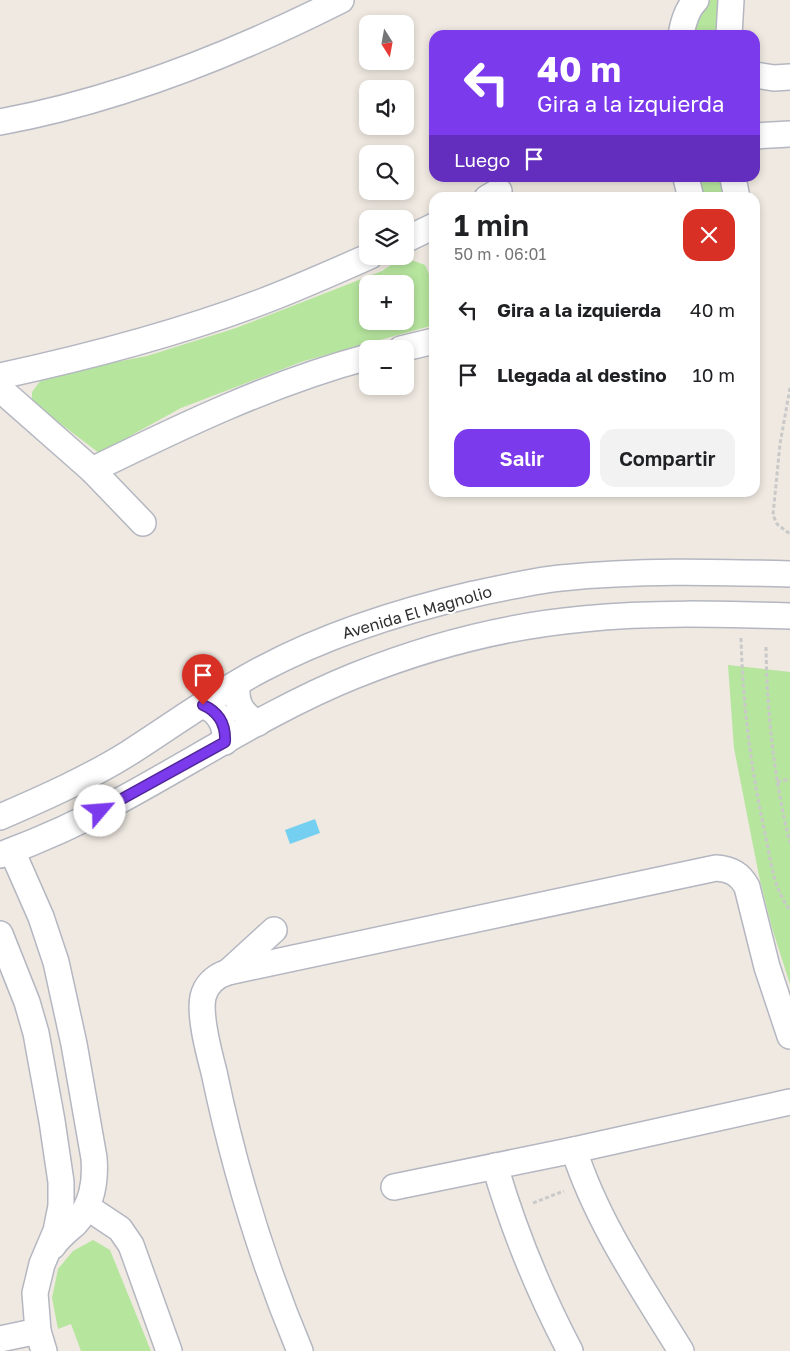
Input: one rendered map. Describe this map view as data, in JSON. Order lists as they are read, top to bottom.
{
  "streets": {
    "street": ["Avenida El Magnolio"]
  },
  "north": "bottom",
  "page": {
    "map_buttons": ["+", "−"],
    "turn": ["40 m", "Gira a la izquierda"],
    "then": "Luego",
    "heading": ["1 min", "50 m · 06:01"],
    "list": [
      {
        "name": "Gira a la izquierda",
        "value": "40 m"
      },
      {
        "name": "Llegada al destino",
        "value": "10 m"
      }
    ],
    "buttons": ["Salir", "Compartir"]
  }
}
